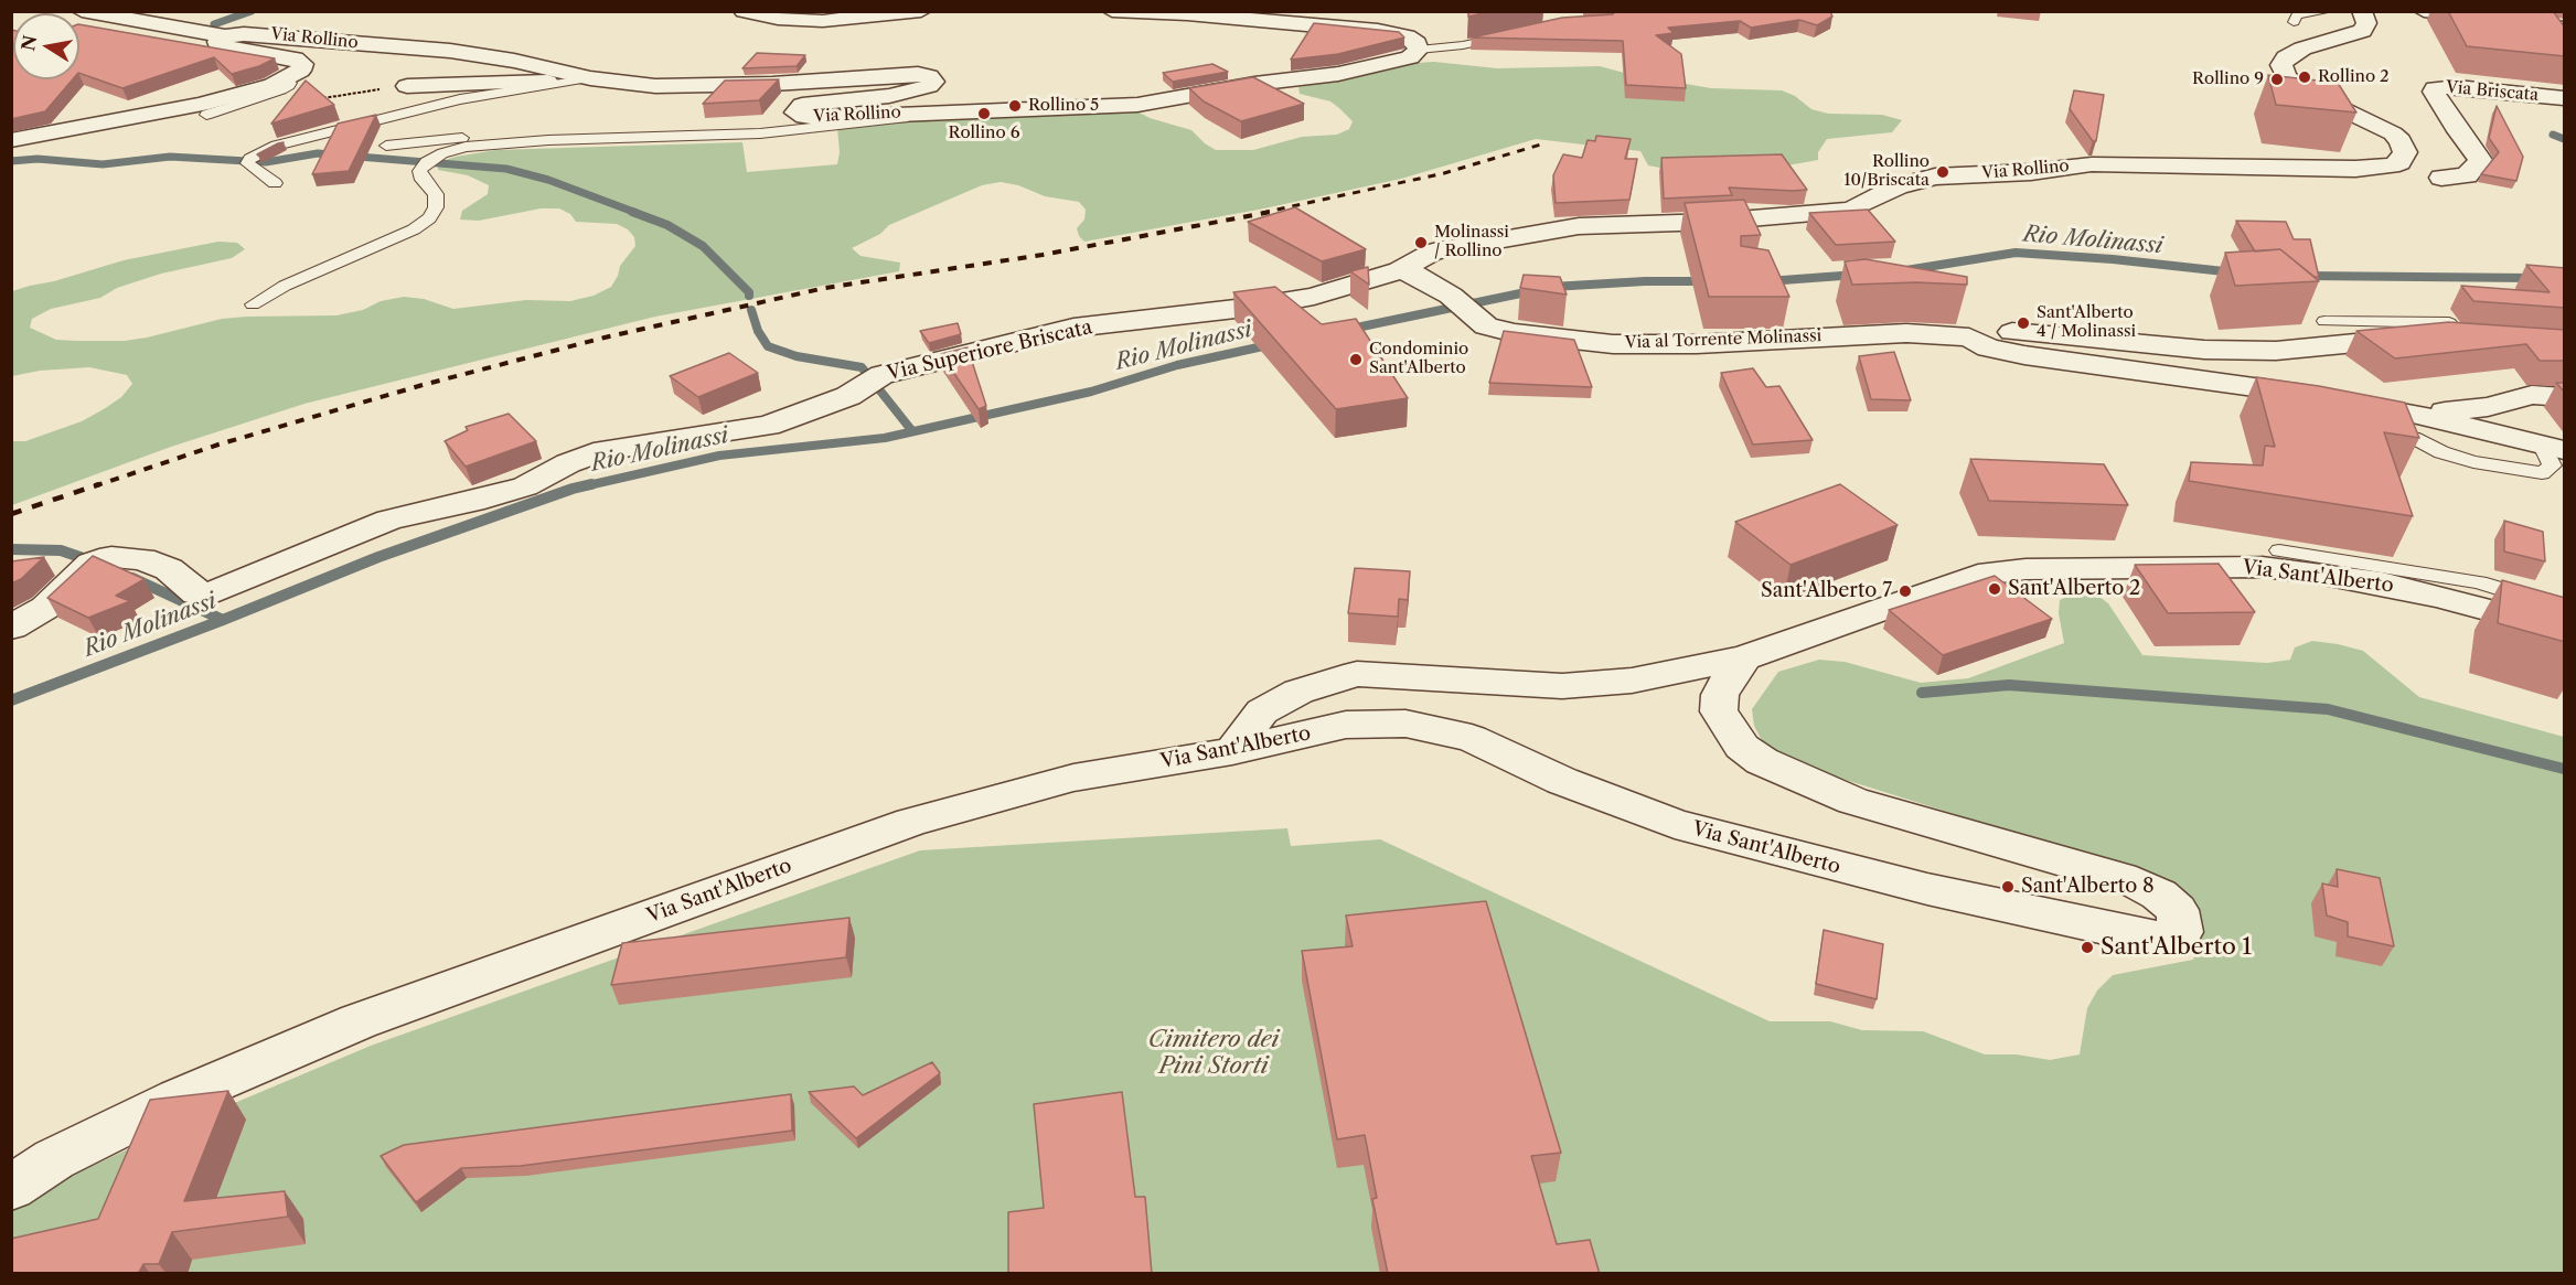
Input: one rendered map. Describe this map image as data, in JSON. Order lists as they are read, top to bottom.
{
  "streets": {
    "street": [
      "Via Rollino",
      "Via Briscata",
      "Via al Torrente Molinassi",
      "Via Superiore Briscata",
      "Via Sant'Alberto"
    ]
  },
  "crossings": [
    ["Via Rollino", "Via al Torrente Molinassi"],
    ["Via Rollino", "Via Superiore Briscata"],
    ["Via al Torrente Molinassi", "Via Superiore Briscata"]
  ],
  "water": ["Rio Molinassi"],
  "parks": ["Cimitero dei Pini Storti"],
  "places": [
    "Rollino 2",
    "Rollino 9",
    "Rollino 5",
    "Rollino 6",
    "Rollino 10/Briscata",
    "Molinassi / Rollino",
    "Sant'Alberto 4 / Molinassi",
    "Condominio Sant'Alberto",
    "Sant'Alberto 2",
    "Sant'Alberto 7",
    "Sant'Alberto 8",
    "Sant'Alberto 1"
  ],
  "north": "left"
}
